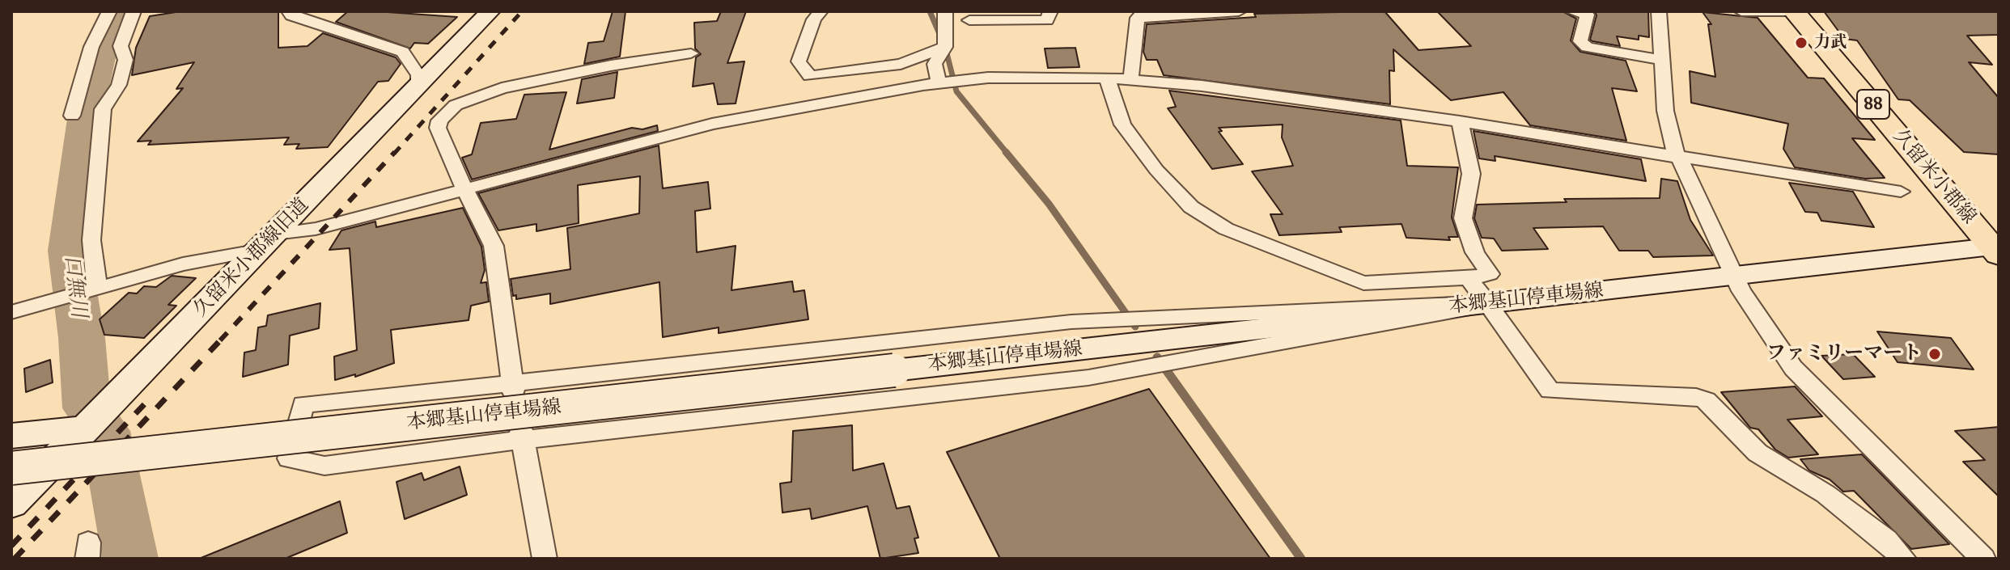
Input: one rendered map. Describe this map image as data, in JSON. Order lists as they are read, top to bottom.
{
  "streets": {
    "main road": [
      "88",
      "久留米小郡線",
      "久留米小郡線旧道",
      "本郷基山停車場線"
    ]
  },
  "crossings": [
    ["久留米小郡線", "本郷基山停車場線"]
  ],
  "water": ["口無川"],
  "places": ["力武", "ファミリーマート"]
}
